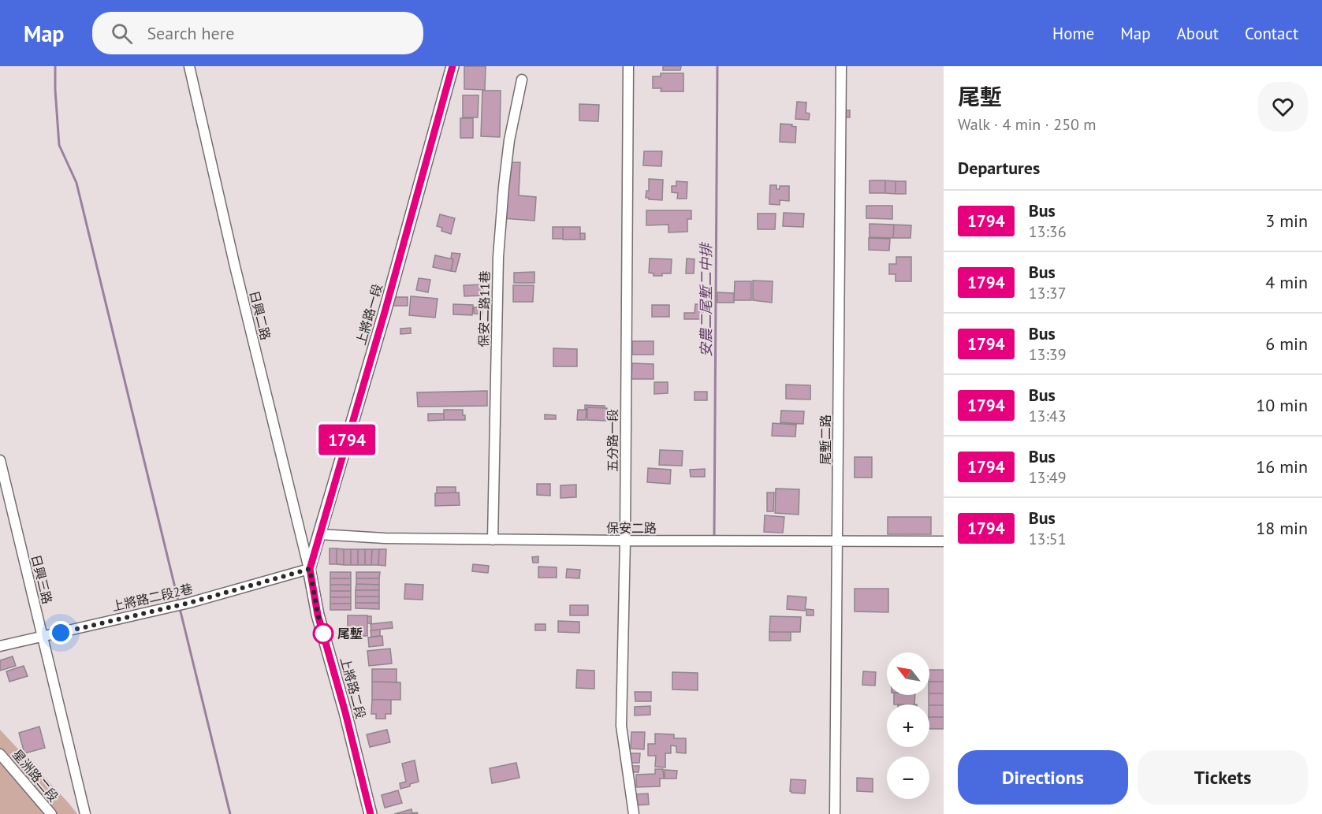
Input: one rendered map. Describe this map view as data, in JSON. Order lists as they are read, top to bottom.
{
  "streets": {
    "main road": ["上將路一段", "上將路二段"],
    "street": [
      "保安二路11巷",
      "日興二路",
      "尾塹二路",
      "五分路一段",
      "保安二路",
      "日興三路",
      "上將路二段2巷",
      "星洲路二段"
    ]
  },
  "crossings": [
    ["保安二路11巷", "保安二路"],
    ["上將路一段", "日興二路"],
    ["上將路一段", "保安二路"],
    ["上將路一段", "上將路二段2巷"],
    ["上將路一段", "上將路二段"],
    ["日興二路", "上將路二段2巷"],
    ["日興二路", "上將路二段"],
    ["尾塹二路", "保安二路"],
    ["五分路一段", "保安二路"],
    ["日興三路", "上將路二段2巷"],
    ["上將路二段2巷", "上將路二段"]
  ],
  "water": ["安農二尾塹二中排"],
  "places": ["尾塹"],
  "lines": ["bus line 1794"],
  "north": "top left",
  "page": {
    "header": "Map",
    "search": "Search here",
    "nav": [
      "Home",
      "Map",
      "About",
      "Contact"
    ],
    "on_map": "1794",
    "heading": [
      ["尾塹", "Walk · 4 min · 250 m"],
      "Departures"
    ],
    "list": [
      {
        "mark": "1794",
        "name": "Bus",
        "note": "13:36",
        "value": "3 min"
      },
      {
        "mark": "1794",
        "name": "Bus",
        "note": "13:37",
        "value": "4 min"
      },
      {
        "mark": "1794",
        "name": "Bus",
        "note": "13:39",
        "value": "6 min"
      },
      {
        "mark": "1794",
        "name": "Bus",
        "note": "13:43",
        "value": "10 min"
      },
      {
        "mark": "1794",
        "name": "Bus",
        "note": "13:49",
        "value": "16 min"
      },
      {
        "mark": "1794",
        "name": "Bus",
        "note": "13:51",
        "value": "18 min"
      }
    ],
    "map_buttons": ["+", "−"],
    "buttons": ["Directions", "Tickets"]
  }
}
